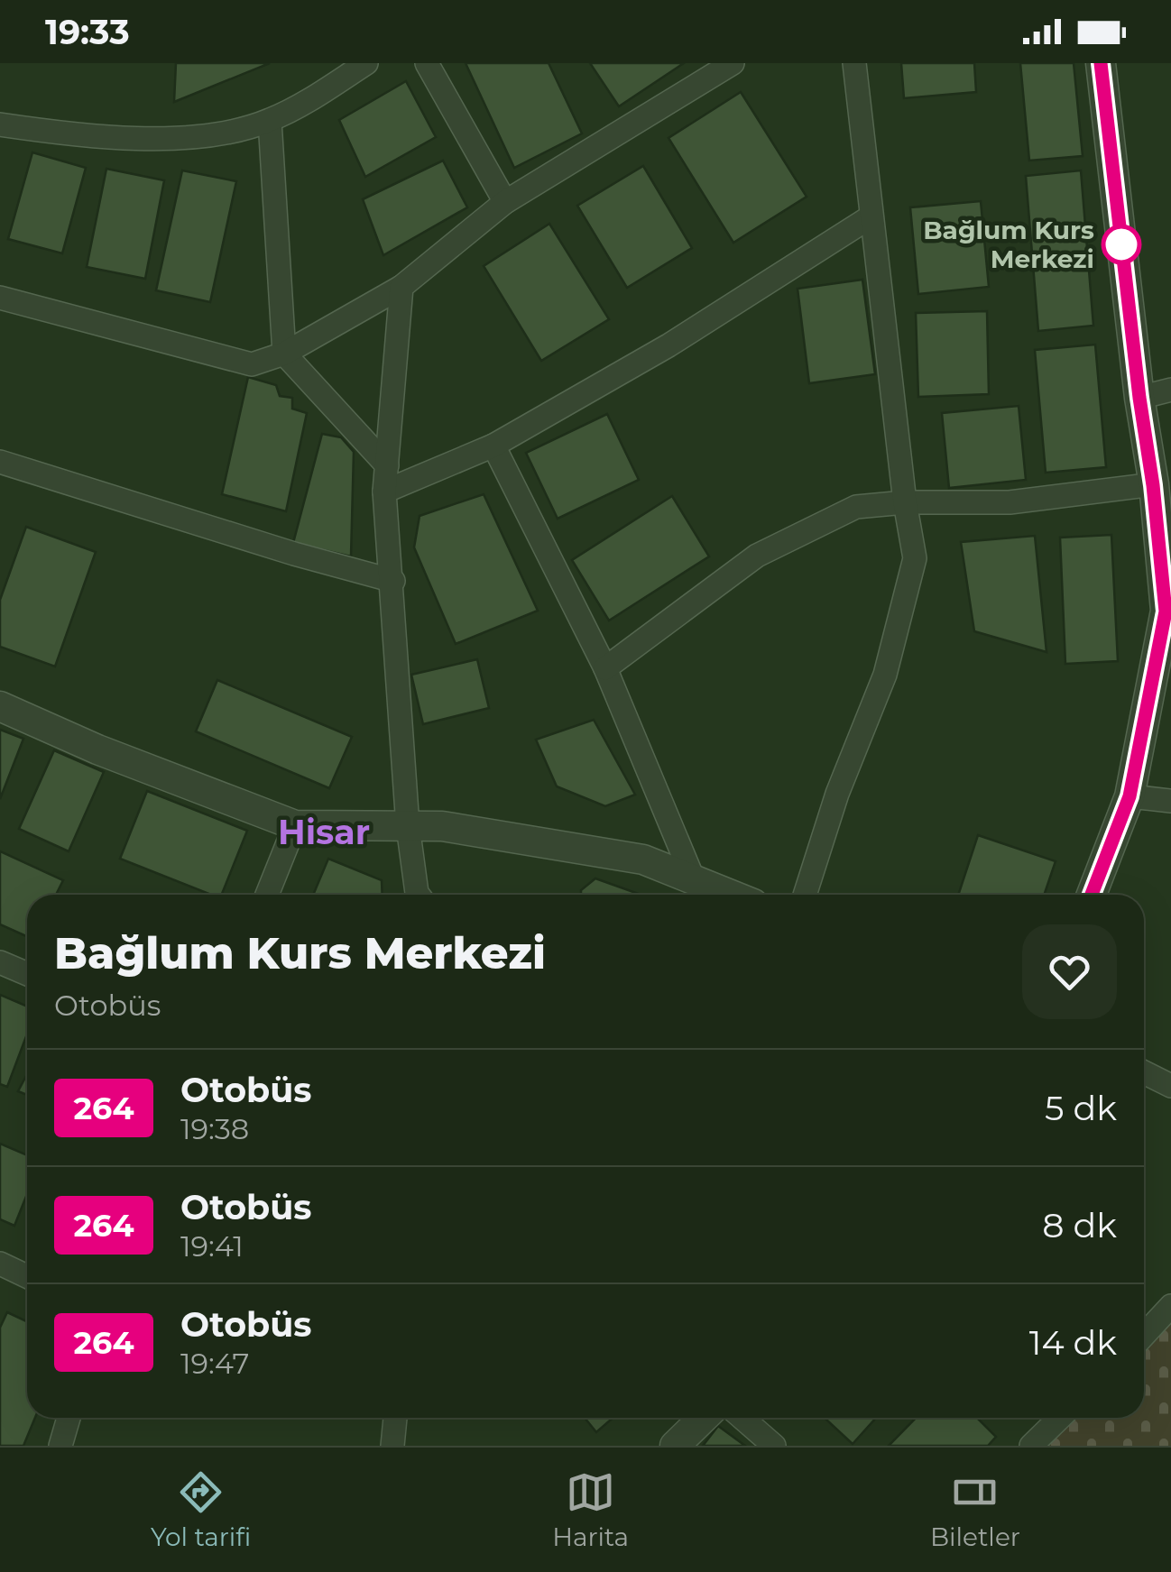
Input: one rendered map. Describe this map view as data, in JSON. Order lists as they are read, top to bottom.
{
  "districts": ["Hisar"],
  "places": ["Bağlum Kurs Merkezi"],
  "lines": ["bus line 264"],
  "page": {
    "status": "19:33",
    "heading": ["Bağlum Kurs Merkezi", "Otobüs"],
    "list": [
      {
        "mark": "264",
        "name": "Otobüs",
        "note": "19:38",
        "value": "5 dk"
      },
      {
        "mark": "264",
        "name": "Otobüs",
        "note": "19:41",
        "value": "8 dk"
      },
      {
        "mark": "264",
        "name": "Otobüs",
        "note": "19:47",
        "value": "14 dk"
      }
    ],
    "tabs": ["Yol tarifi", "Harita", "Biletler"]
  }
}
